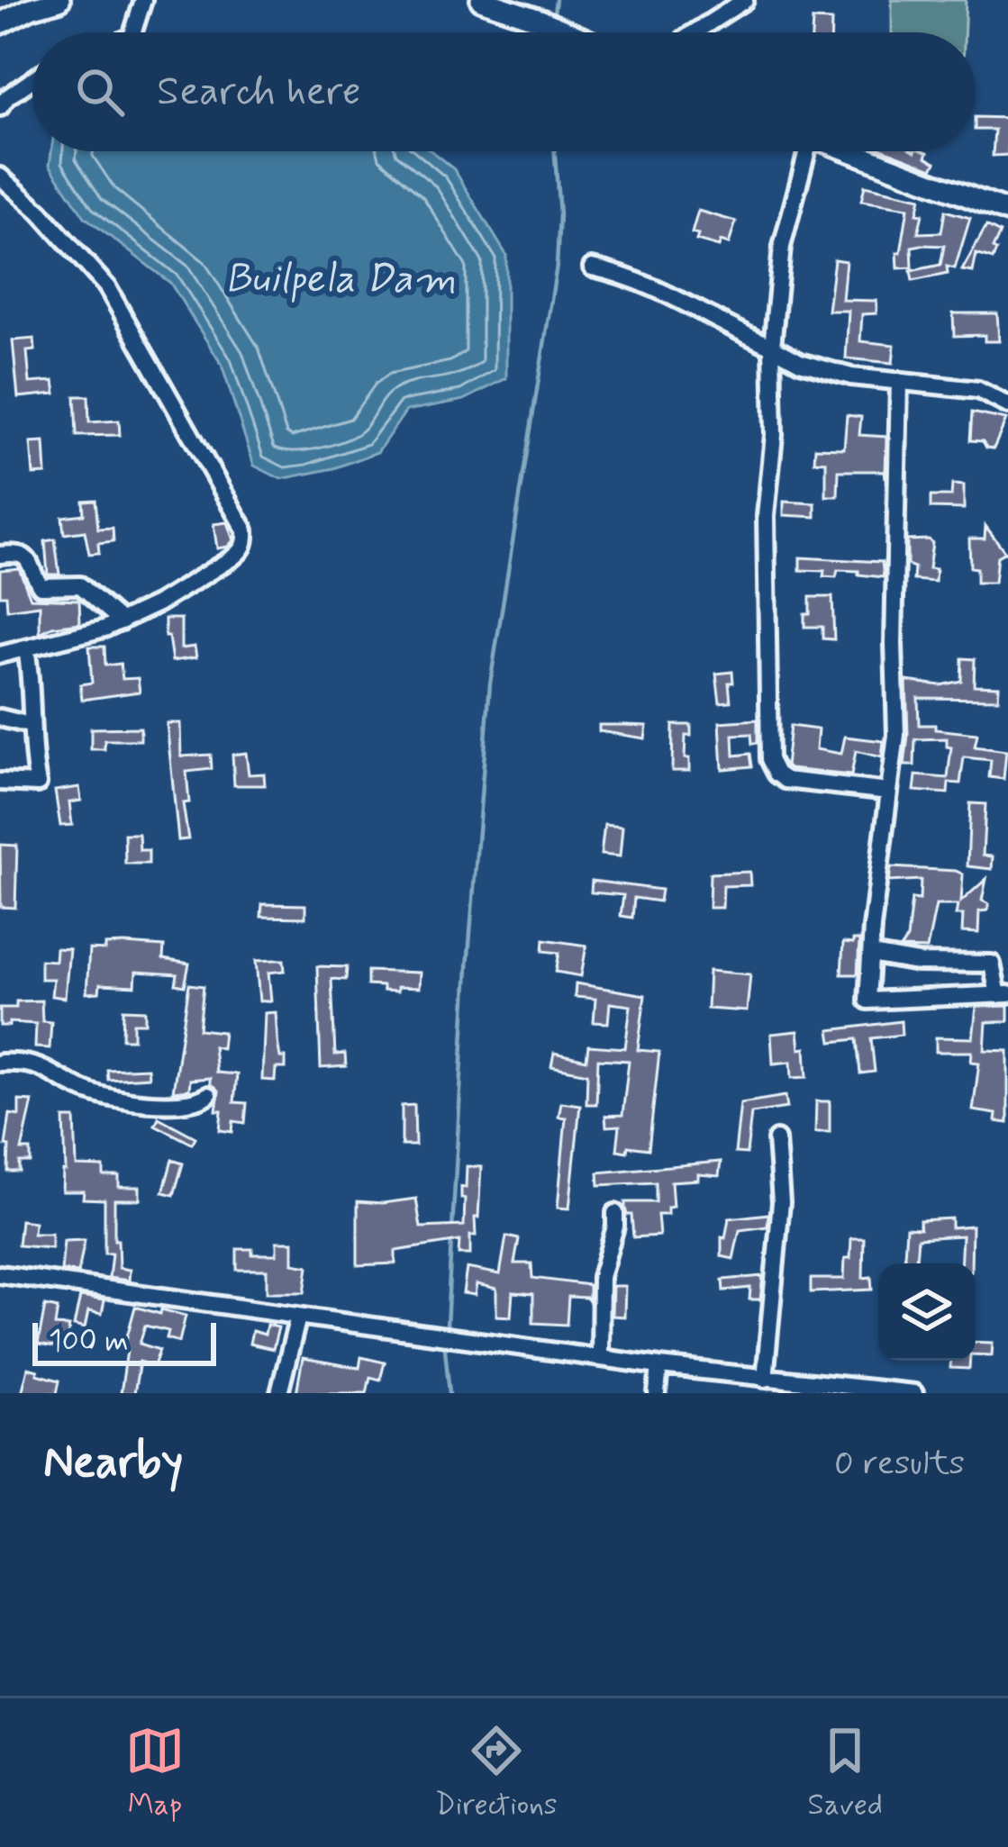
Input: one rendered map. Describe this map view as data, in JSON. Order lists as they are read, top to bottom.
{
  "water": ["Builpela Dam"],
  "scale_bar": "100 m",
  "page": {
    "search": "Search here",
    "scale": "100 m",
    "heading": ["Nearby", "0 results"],
    "nav": ["Map", "Directions", "Saved"]
  }
}
